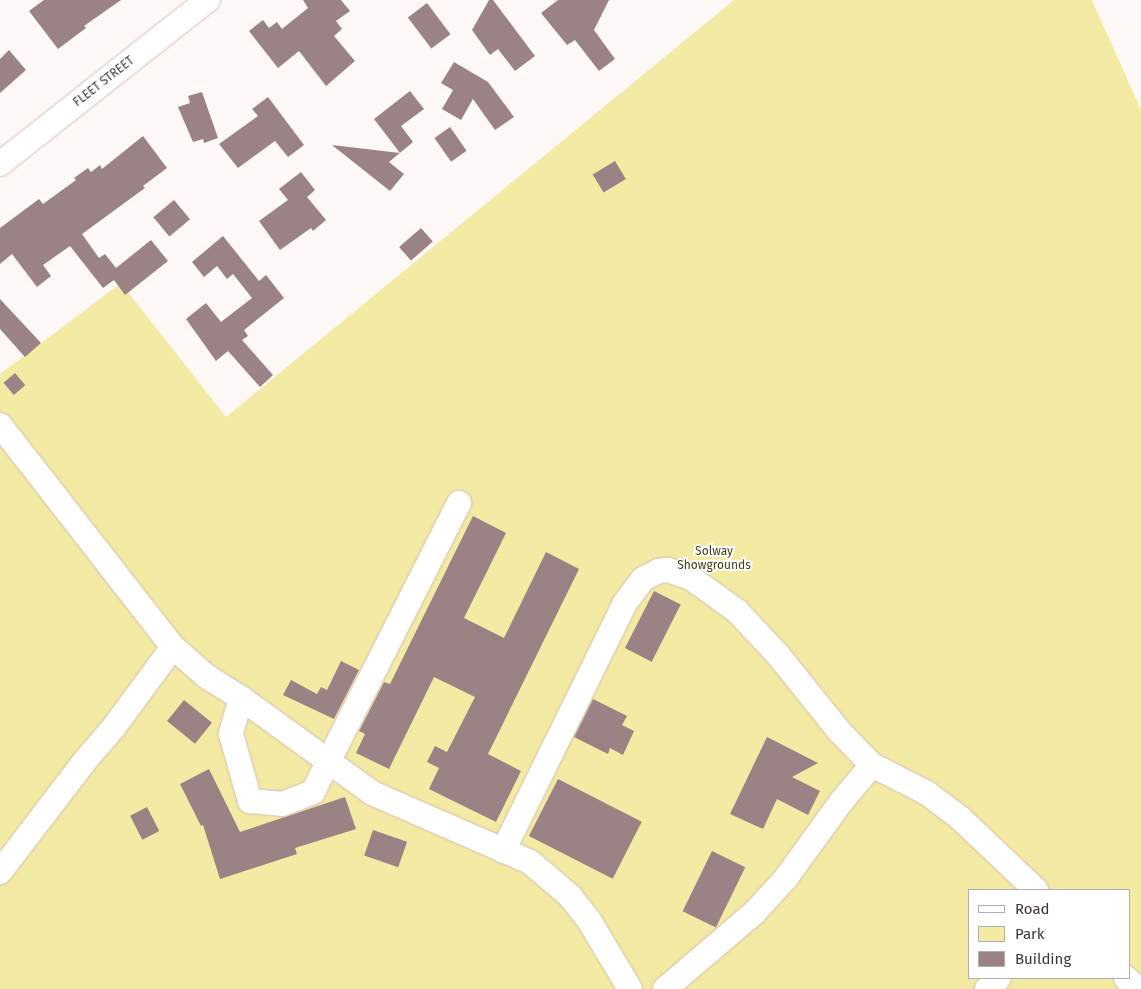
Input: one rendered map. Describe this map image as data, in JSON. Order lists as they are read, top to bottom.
{
  "streets": {
    "street": ["FLEET STREET"]
  },
  "parks": ["Solway Showgrounds"],
  "legend": ["Road", "Park", "Building"]
}
